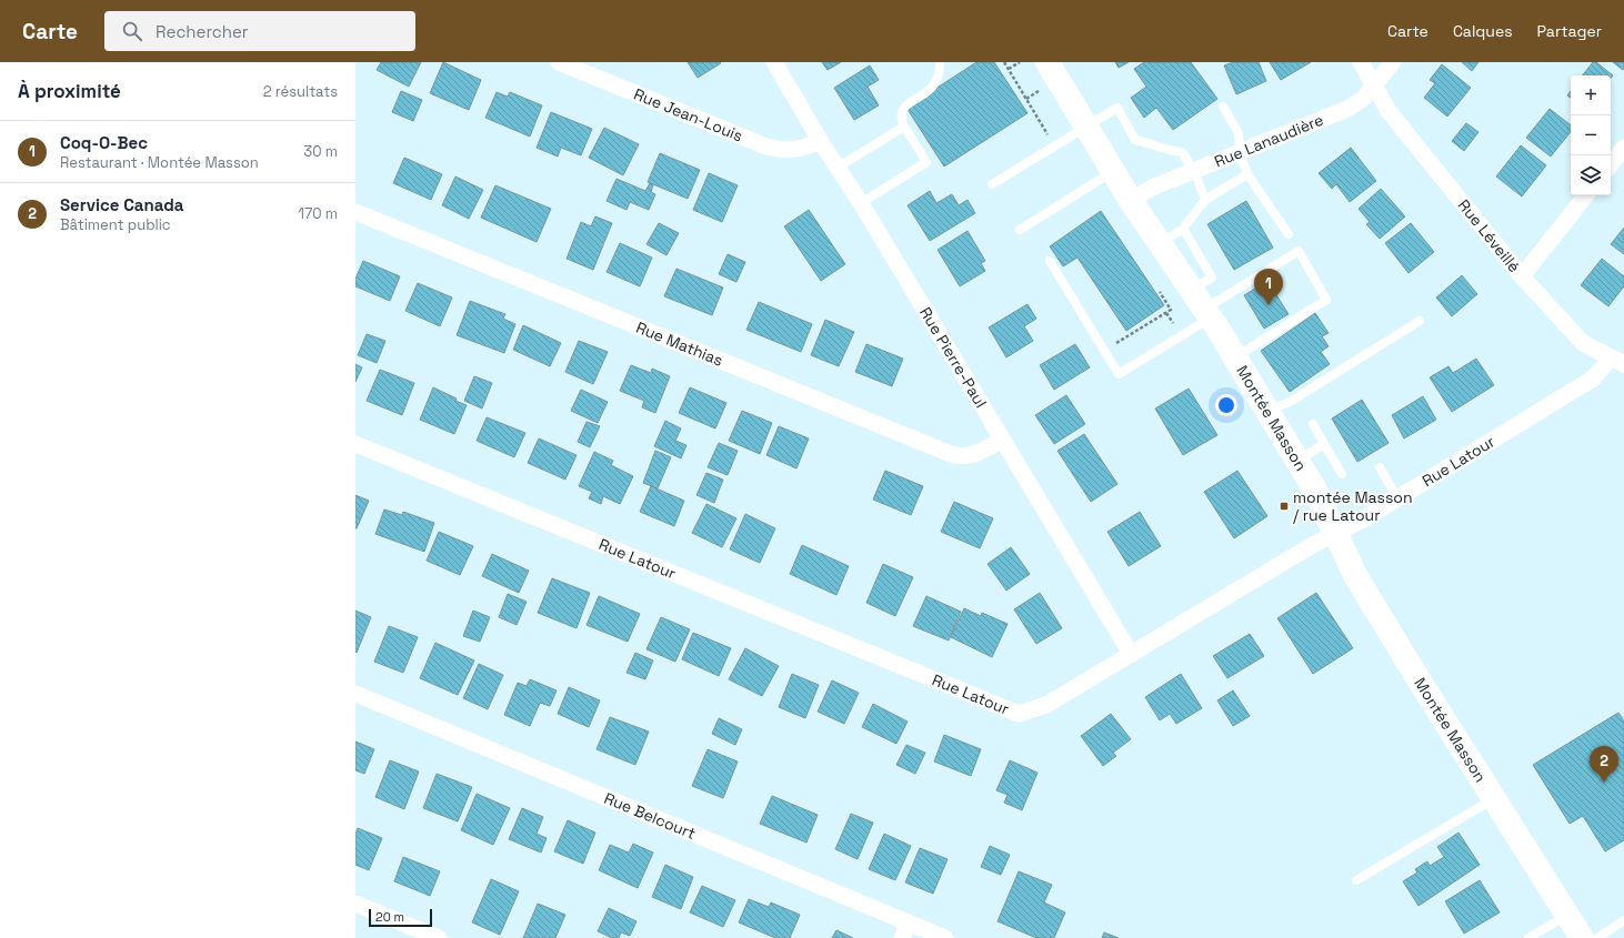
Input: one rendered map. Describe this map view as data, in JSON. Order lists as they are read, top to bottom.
{
  "streets": {
    "main road": ["Montée Masson"],
    "street": [
      "Rue Jean-Louis",
      "Rue Lanaudière",
      "Rue Léveillé",
      "Rue Mathias",
      "Rue Pierre-Paul",
      "Rue Latour",
      "Rue Belcourt"
    ]
  },
  "crossings": [
    ["Rue Jean-Louis", "Rue Pierre-Paul"],
    ["Rue Lanaudière", "Rue Léveillé"],
    ["Rue Lanaudière", "Montée Masson"],
    ["Rue Léveillé", "Rue Latour"],
    ["Rue Mathias", "Rue Pierre-Paul"],
    ["Rue Pierre-Paul", "Rue Latour"],
    ["Montée Masson", "Rue Latour"]
  ],
  "places": {
    "transit": ["montée Masson / rue Latour"]
  },
  "scale_bar": "20 m",
  "page": {
    "header": "Carte",
    "search": "Rechercher",
    "nav": ["Carte", "Calques", "Partager"],
    "heading": ["À proximité", "2 résultats"],
    "map_buttons": ["+", "−"],
    "list": [
      {
        "mark": "1",
        "name": "Coq-O-Bec",
        "note": "Restaurant · Montée Masson",
        "value": "30 m"
      },
      {
        "mark": "2",
        "name": "Service Canada",
        "note": "Bâtiment public",
        "value": "170 m"
      }
    ],
    "pins": ["1", "2"],
    "scale": "20 m"
  }
}
